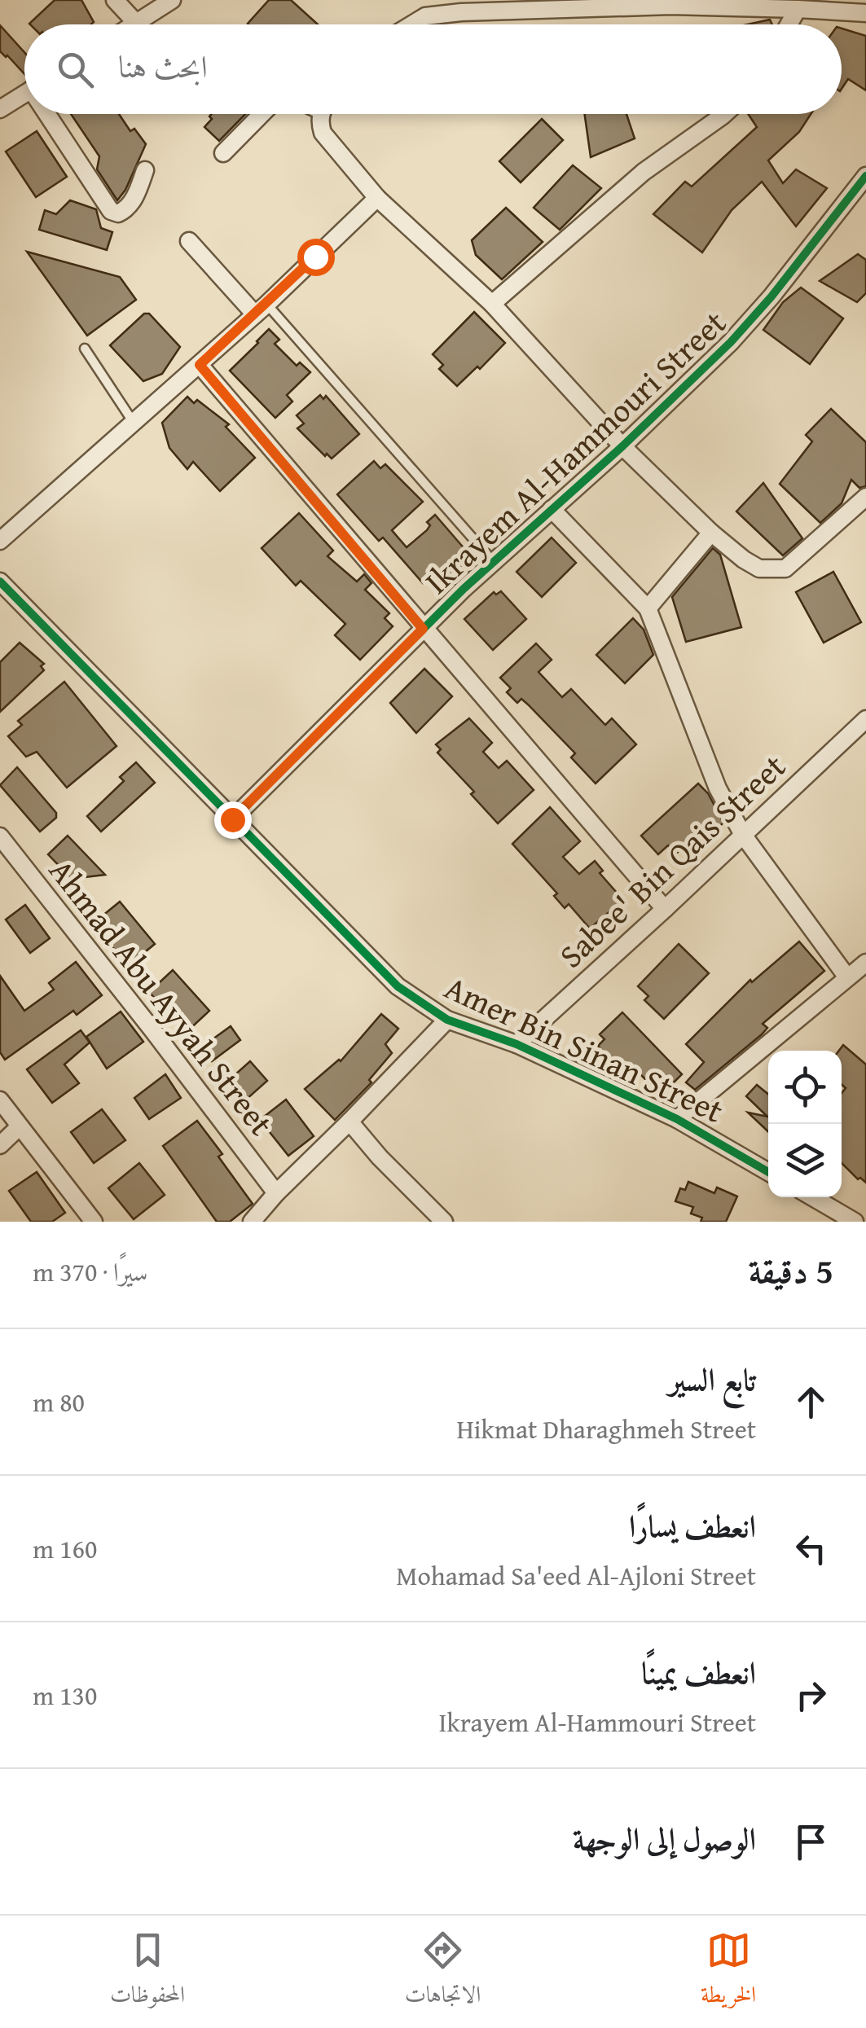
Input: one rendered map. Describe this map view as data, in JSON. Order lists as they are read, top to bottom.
{
  "streets": {
    "street": [
      "Ikrayem Al-Hammouri Street",
      "Sabee' Bin Qais Street",
      "Ahmad Abu Ayyah Street",
      "Amer Bin Sinan Street"
    ]
  },
  "crossings": [
    ["Ikrayem Al-Hammouri Street", "Amer Bin Sinan Street"],
    ["Sabee' Bin Qais Street", "Amer Bin Sinan Street"]
  ],
  "page": {
    "search": "ابحث هنا",
    "heading": ["5 دقيقة", "سيرًا · 370 m"],
    "list": [
      ["تابع السير", "Hikmat Dharaghmeh Street", "80 m"],
      ["انعطف يسارًا", "Mohamad Sa'eed Al-Ajloni Street", "160 m"],
      ["انعطف يمينًا", "Ikrayem Al-Hammouri Street", "130 m"],
      "الوصول إلى الوجهة"
    ],
    "nav": ["الخريطة", "الاتجاهات", "المحفوظات"]
  }
}
